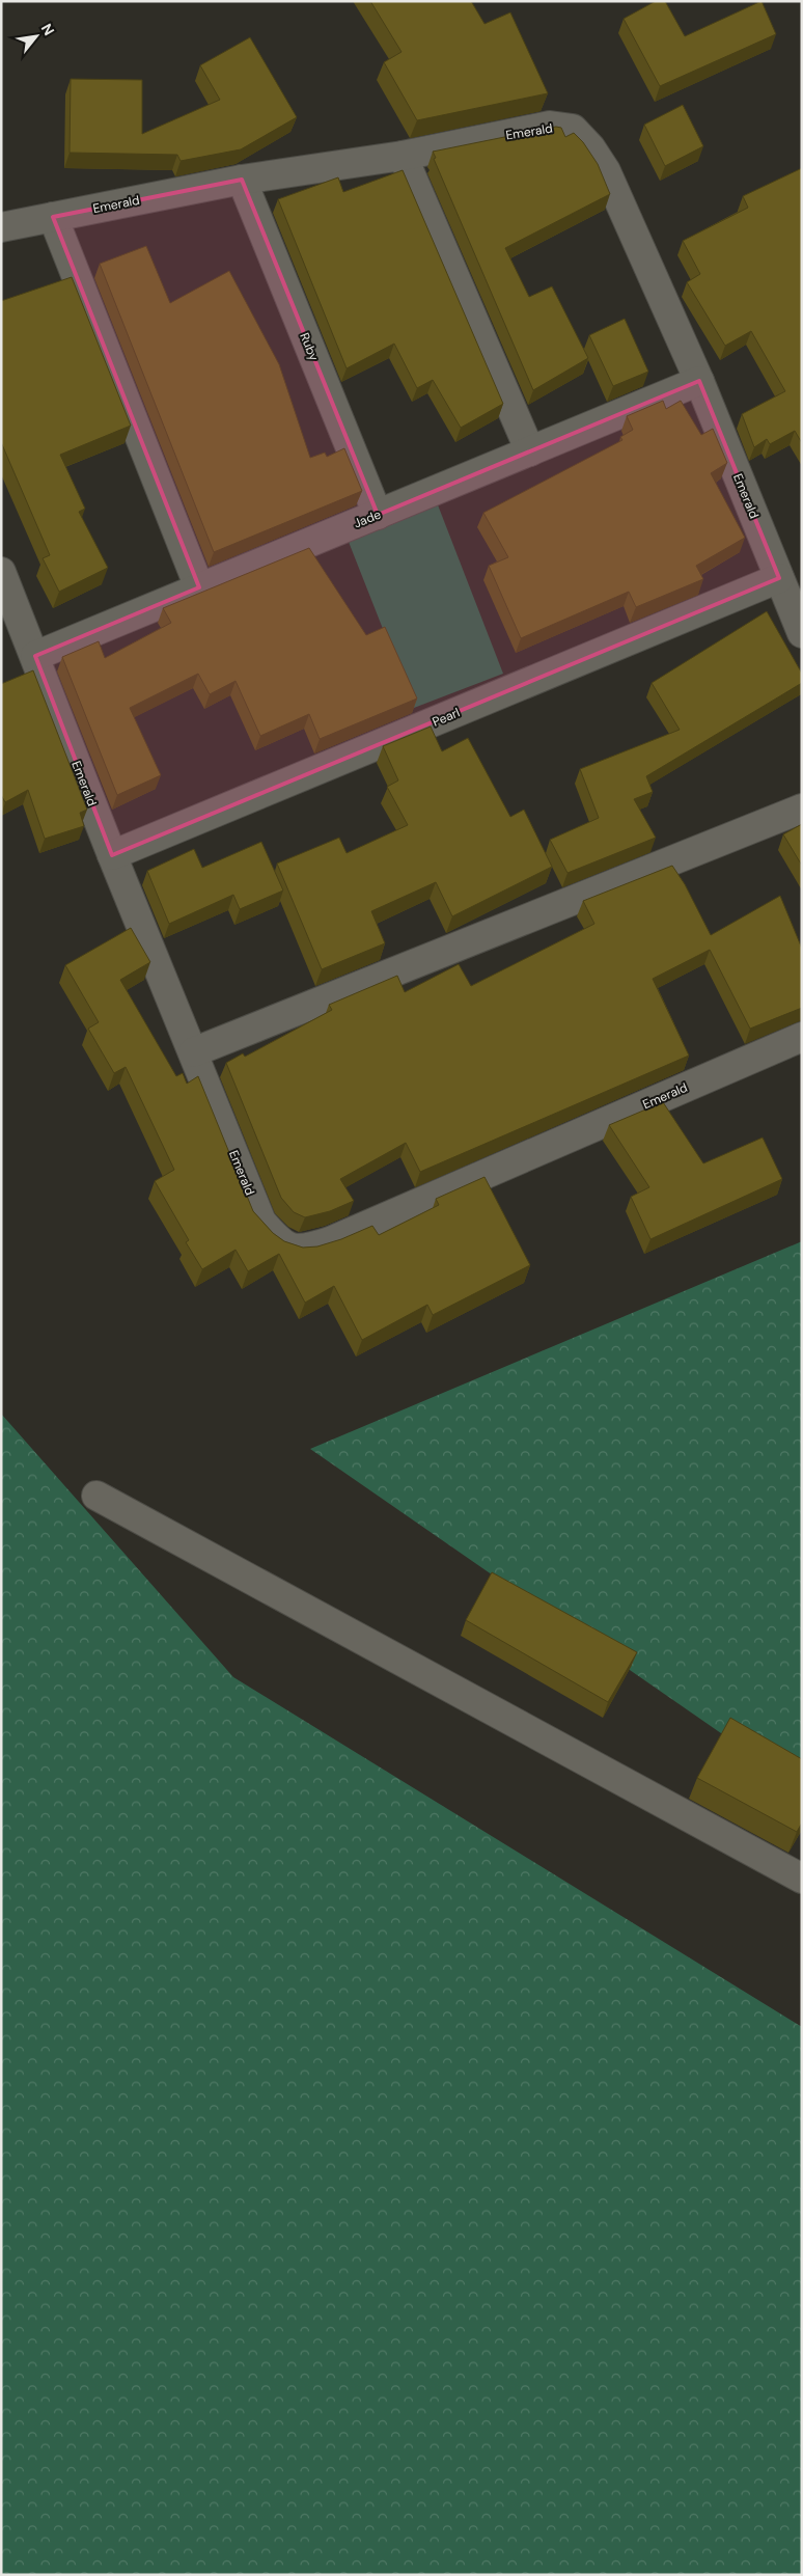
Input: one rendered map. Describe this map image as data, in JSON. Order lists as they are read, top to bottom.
{
  "streets": {
    "street": [
      "Emerald",
      "Ruby",
      "Jade",
      "Pearl"
    ]
  },
  "crossings": [
    ["Emerald", "Ruby"],
    ["Emerald", "Jade"],
    ["Emerald", "Pearl"],
    ["Ruby", "Jade"]
  ],
  "north": "top right"
}
